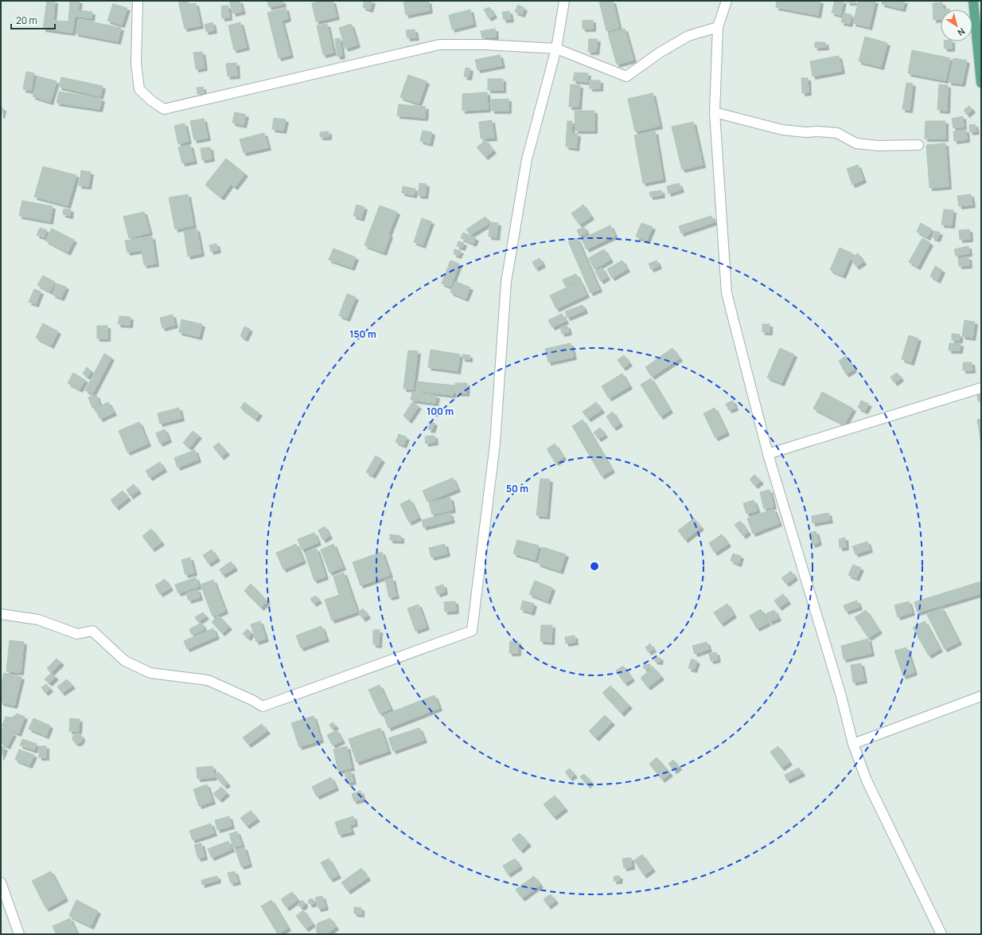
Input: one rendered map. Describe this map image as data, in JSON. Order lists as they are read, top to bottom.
{
  "scale_bar": "20 m",
  "north": "bottom right",
  "rings": ["150 m", "100 m", "50 m"]
}
